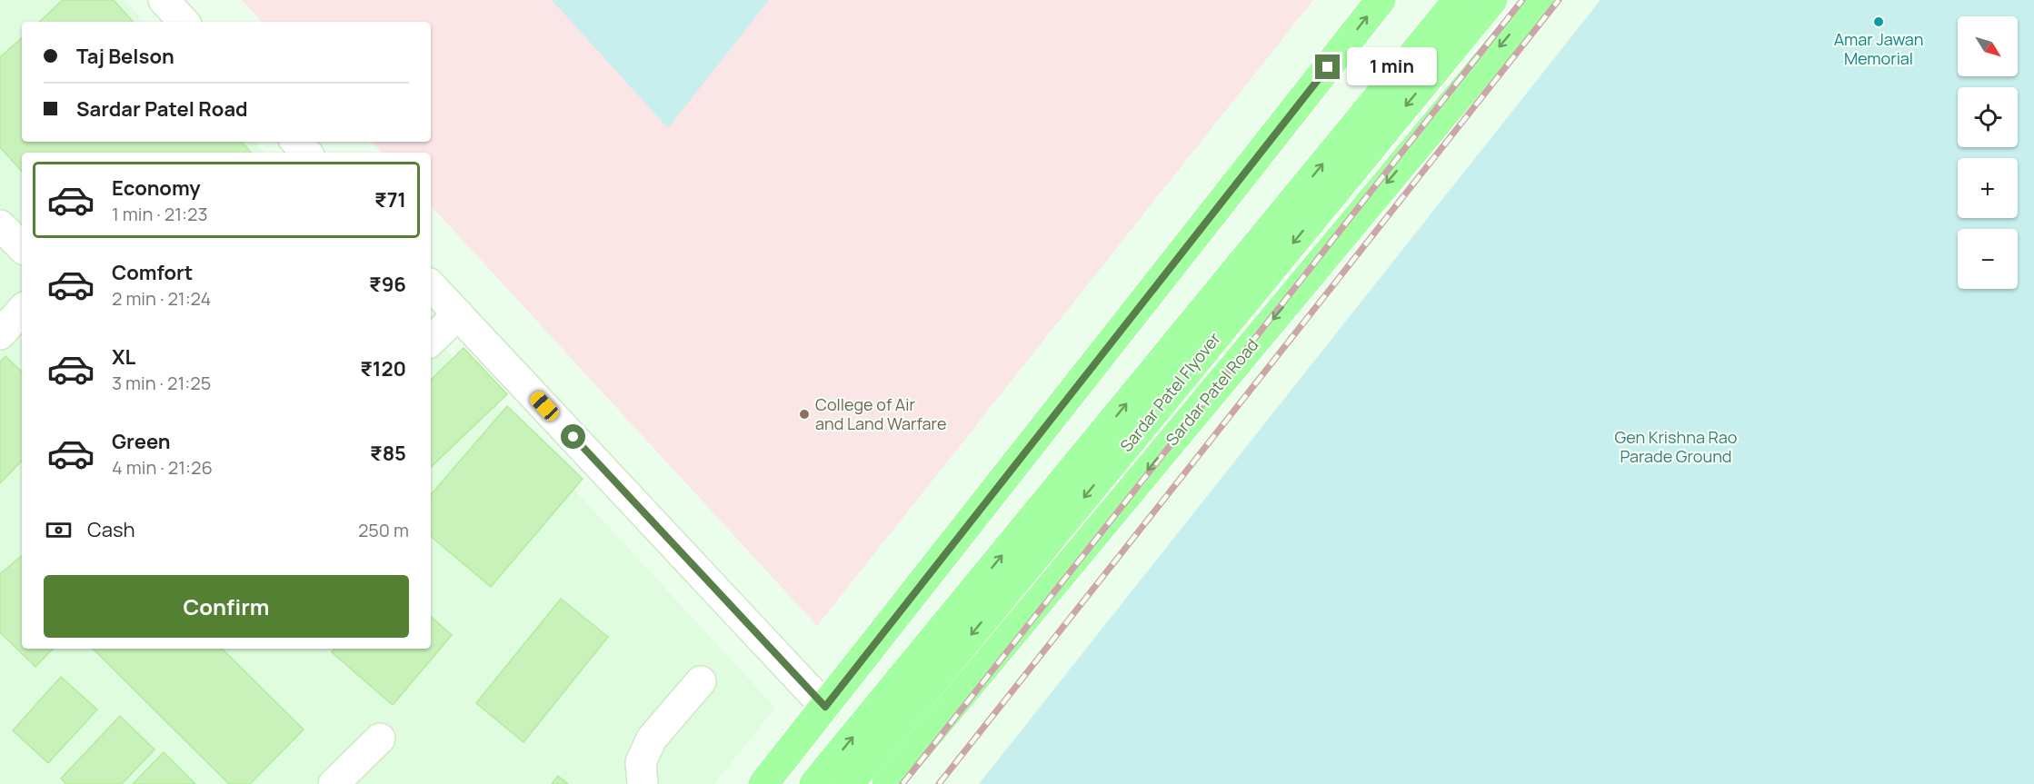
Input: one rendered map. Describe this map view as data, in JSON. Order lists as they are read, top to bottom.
{
  "streets": {
    "main road": ["Sardar Patel Flyover", "Sardar Patel Road"]
  },
  "parks": ["Gen Krishna Rao Parade Ground"],
  "places": ["Amar Jawan Memorial", "College of Air and Land Warfare"],
  "north": "bottom right",
  "page": {
    "map_buttons": ["+", "−"],
    "banner": ["Taj Belson", "Sardar Patel Road"],
    "bubble": "1 min",
    "list": [
      {
        "name": "Economy",
        "note": "1 min · 21:23",
        "value": "₹71"
      },
      {
        "name": "Comfort",
        "note": "2 min · 21:24",
        "value": "₹96"
      },
      {
        "name": "XL",
        "note": "3 min · 21:25",
        "value": "₹120"
      },
      {
        "name": "Green",
        "note": "4 min · 21:26",
        "value": "₹85"
      }
    ],
    "pay": ["Cash", "250 m"],
    "buttons": "Confirm"
  }
}
